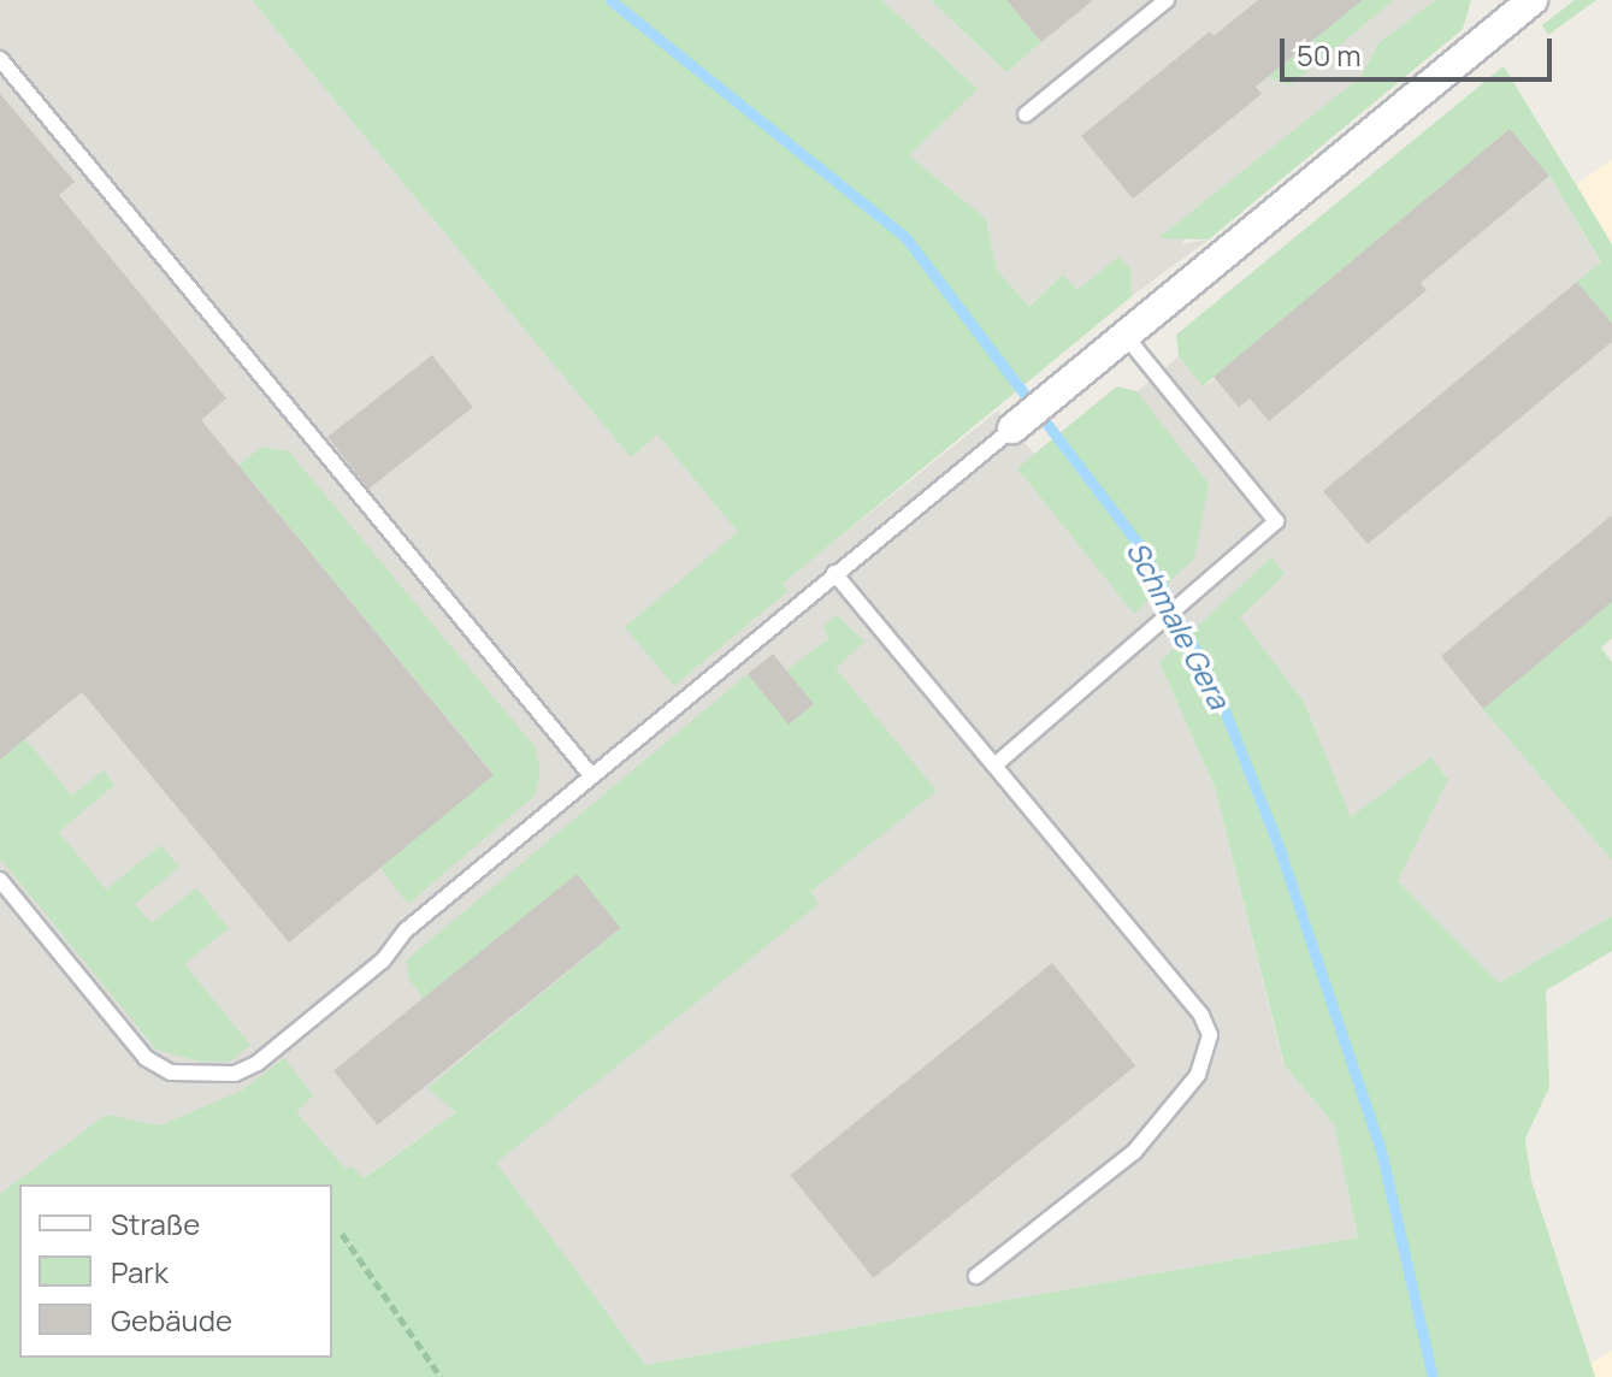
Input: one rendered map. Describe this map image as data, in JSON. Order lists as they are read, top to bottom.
{
  "water": ["Schmale Gera"],
  "legend": ["Straße", "Park", "Gebäude"],
  "scale_bar": "50 m"
}
